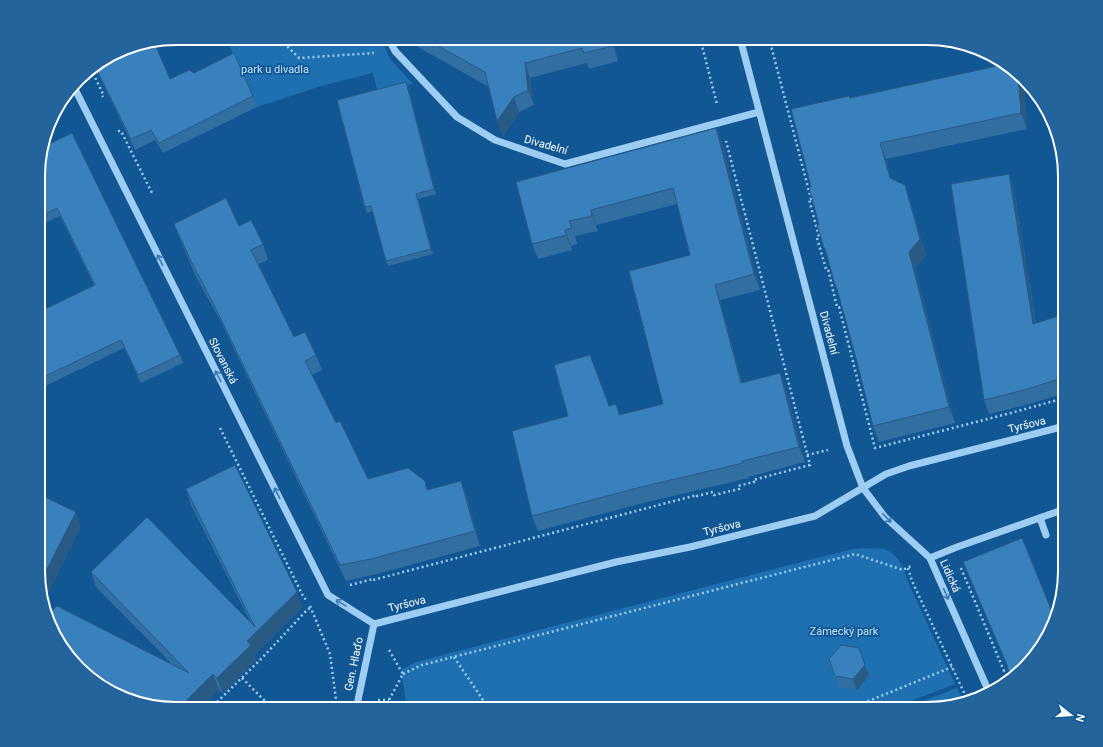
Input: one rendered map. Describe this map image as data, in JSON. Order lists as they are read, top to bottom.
{
  "streets": {
    "street": [
      "Divadelní",
      "Slovanská",
      "Tyršova",
      "Lidická",
      "Gen. Hlaďo"
    ]
  },
  "crossings": [
    ["Divadelní", "Tyršova"],
    ["Divadelní", "Lidická"],
    ["Tyršova", "Lidická"],
    ["Tyršova", "Gen. Hlaďo"]
  ],
  "one_way": ["Slovanská", "Lidická"],
  "parks": ["park u divadla", "Zámecký park"],
  "north": "right"
}
